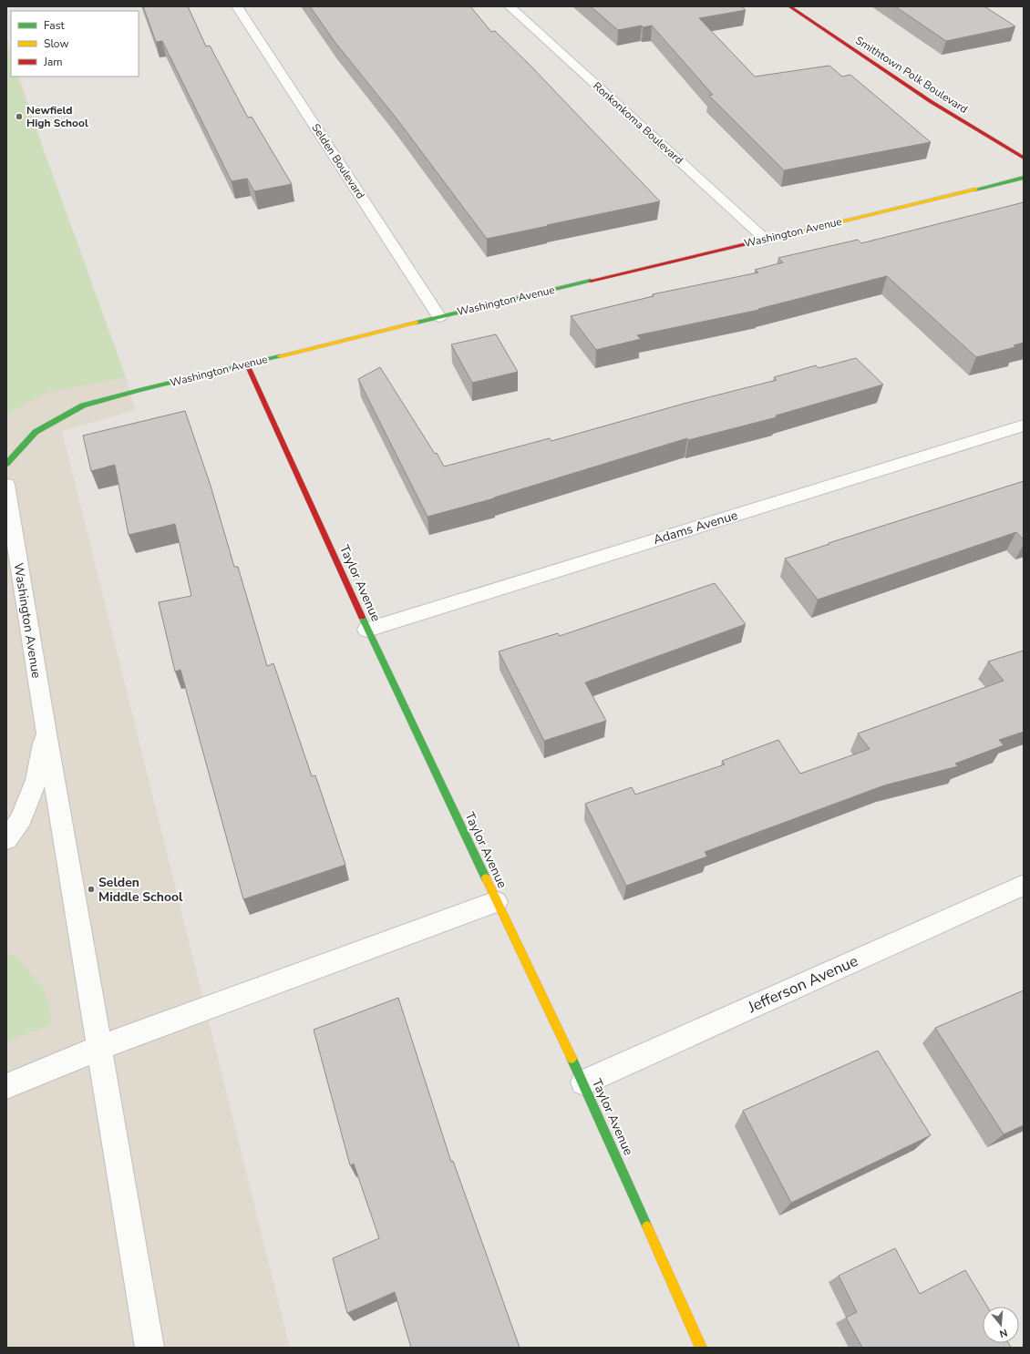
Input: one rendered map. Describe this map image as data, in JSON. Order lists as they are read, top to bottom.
{
  "streets": {
    "street": [
      "Smithtown Polk Boulevard",
      "Ronkonkoma Boulevard",
      "Selden Boulevard",
      "Washington Avenue",
      "Adams Avenue",
      "Taylor Avenue",
      "Jefferson Avenue"
    ]
  },
  "crossings": [
    ["Ronkonkoma Boulevard", "Washington Avenue"],
    ["Selden Boulevard", "Washington Avenue"],
    ["Washington Avenue", "Taylor Avenue"],
    ["Adams Avenue", "Taylor Avenue"],
    ["Taylor Avenue", "Jefferson Avenue"]
  ],
  "places": ["Newfield High School", "Selden Middle School"],
  "legend": ["Fast", "Slow", "Jam"],
  "north": "bottom"
}
